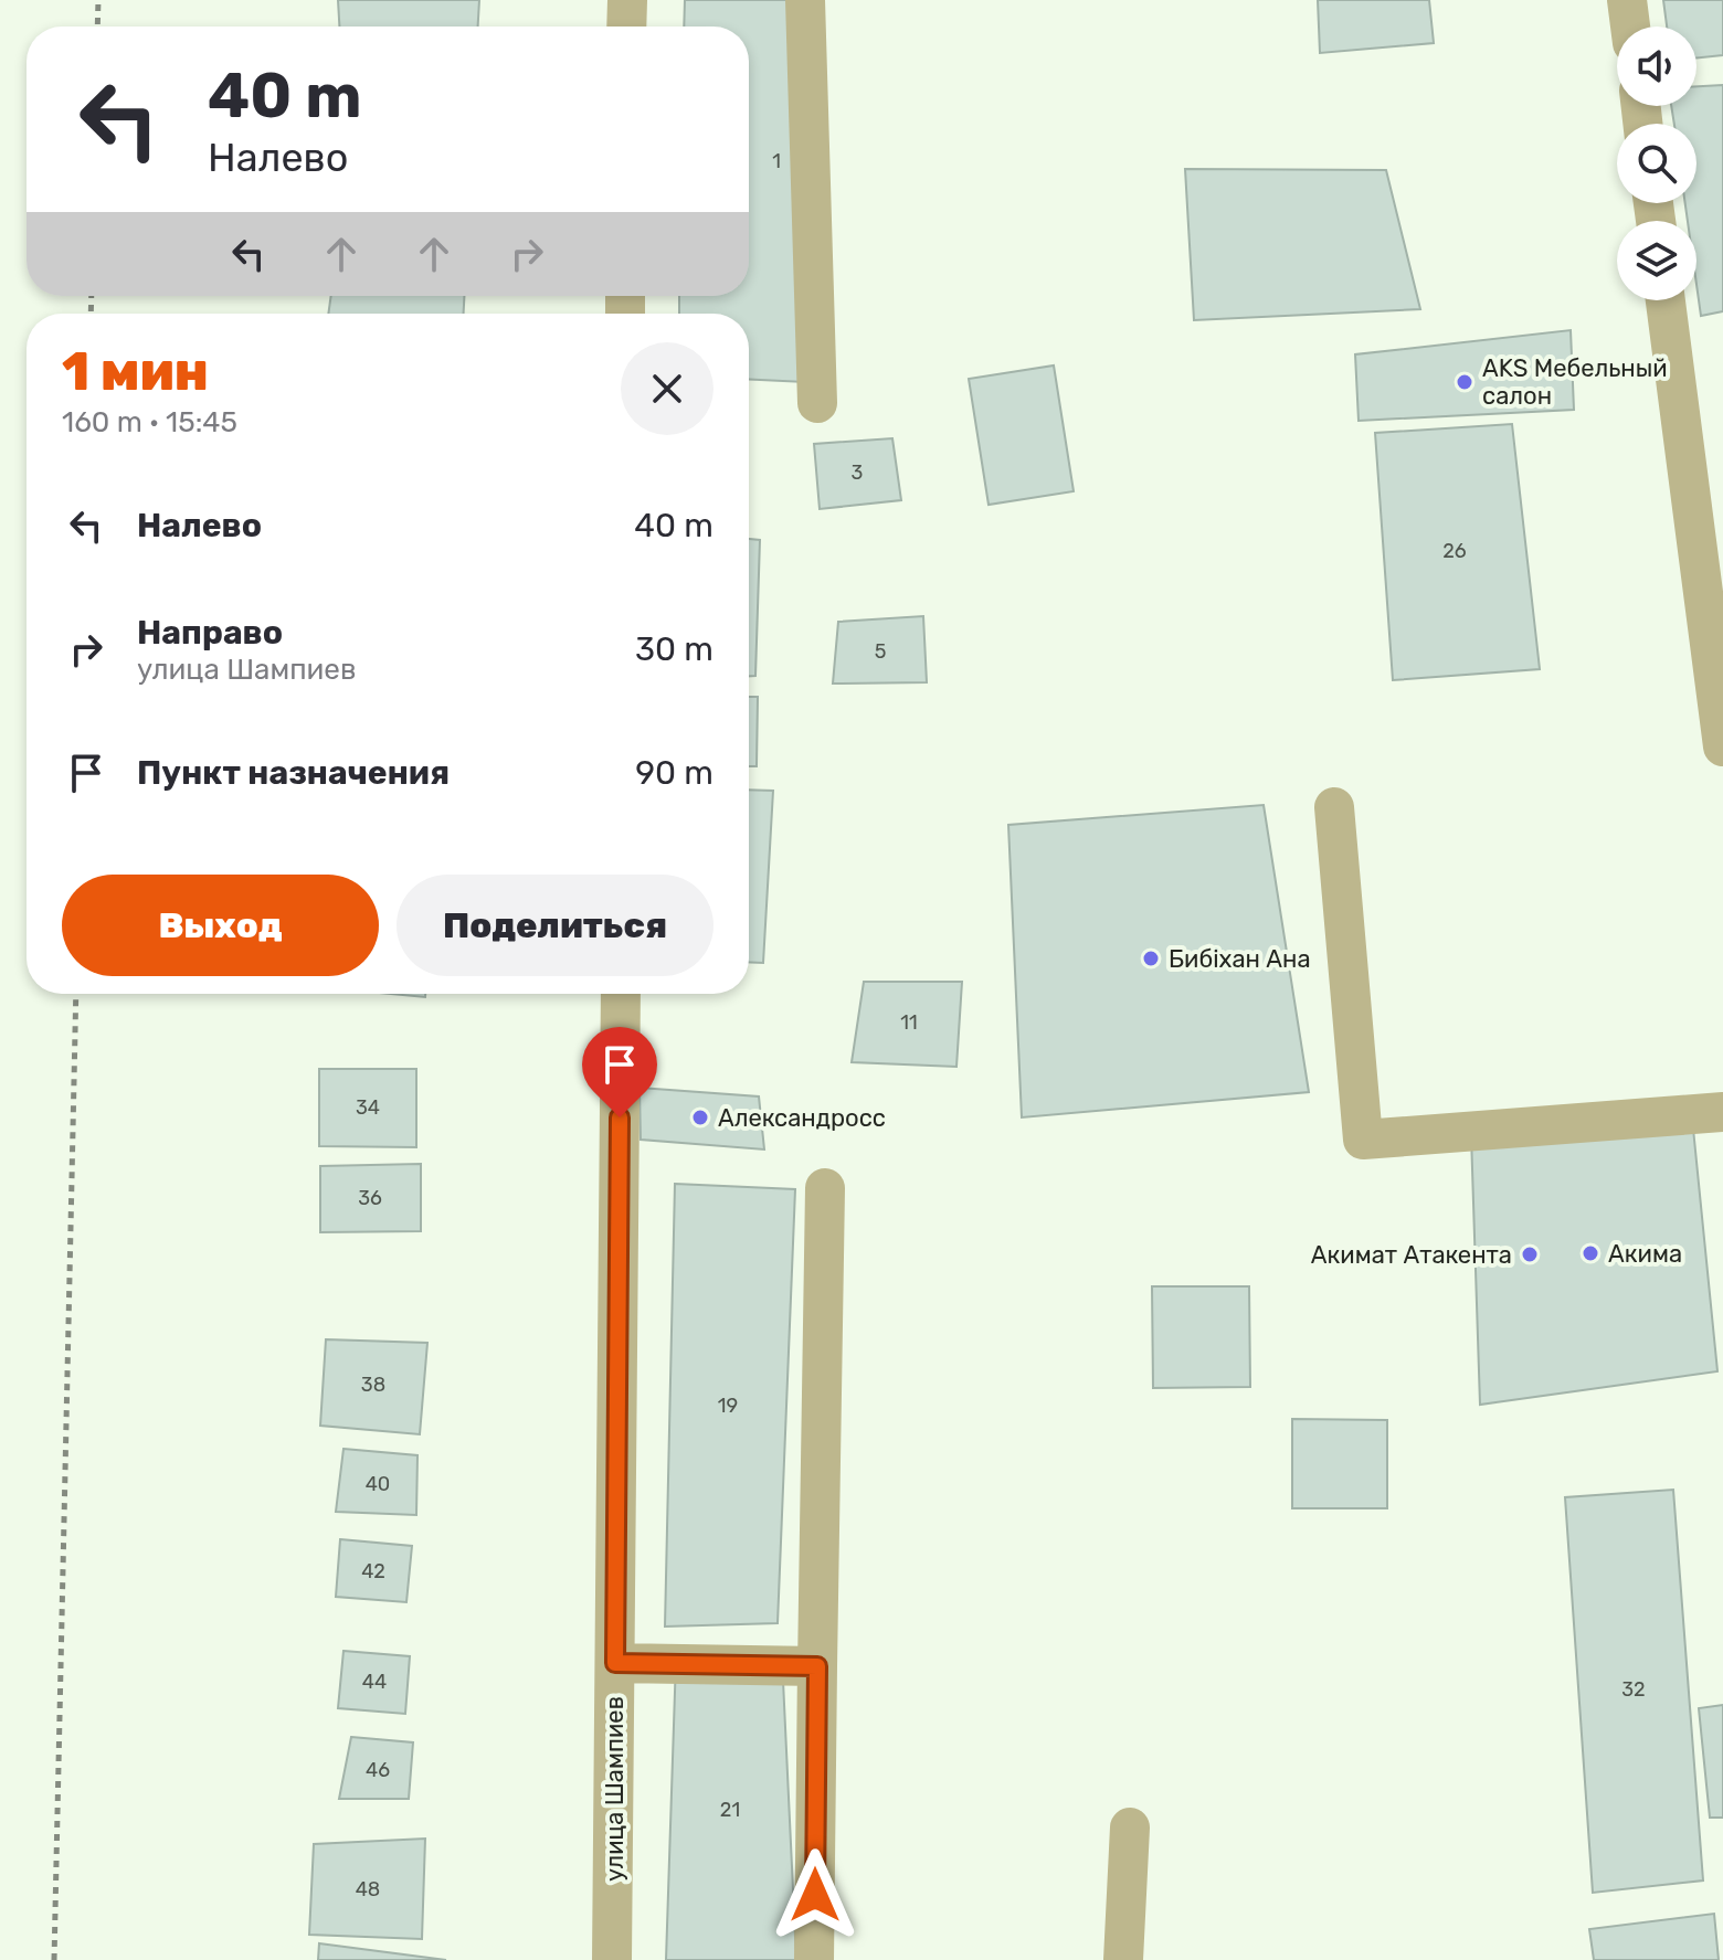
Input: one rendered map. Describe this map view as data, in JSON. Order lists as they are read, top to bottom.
{
  "streets": {
    "street": ["улица Шампиев"]
  },
  "places": [
    "AKS Мебельный салон",
    "Бибіхан Ана",
    "Александросс",
    "Акима",
    "Акимат Атакента"
  ],
  "house_numbers": [
    "1",
    "3",
    "26",
    "5",
    "11",
    "34",
    "36",
    "38",
    "19",
    "40",
    "42",
    "44",
    "32",
    "46",
    "21",
    "48"
  ],
  "page": {
    "turn": ["40 m", "Налево"],
    "heading": ["1 мин", "160 m · 15:45"],
    "list": [
      {
        "name": "Налево",
        "value": "40 m"
      },
      {
        "name": "Направо",
        "note": "улица Шампиев",
        "value": "30 m"
      },
      {
        "name": "Пункт назначения",
        "value": "90 m"
      }
    ],
    "buttons": ["Выход", "Поделиться"]
  }
}
